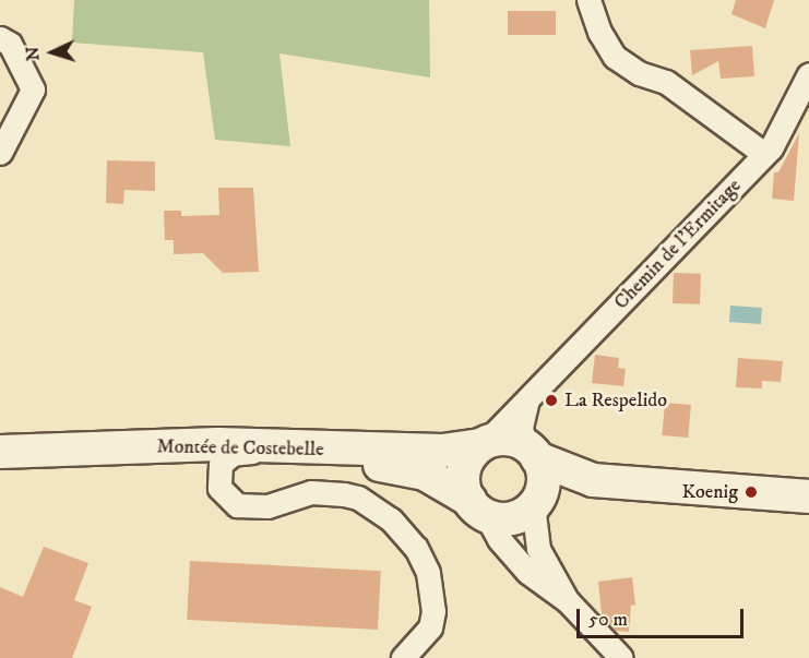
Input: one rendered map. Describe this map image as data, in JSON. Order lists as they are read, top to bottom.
{
  "streets": {
    "main road": ["Montée de Costebelle"],
    "street": ["Chemin de l'Ermitage"]
  },
  "crossings": [
    ["Chemin de l'Ermitage", "Montée de Costebelle"]
  ],
  "places": ["La Respelido", "Koenig"],
  "scale_bar": "50 m",
  "north": "left"
}
